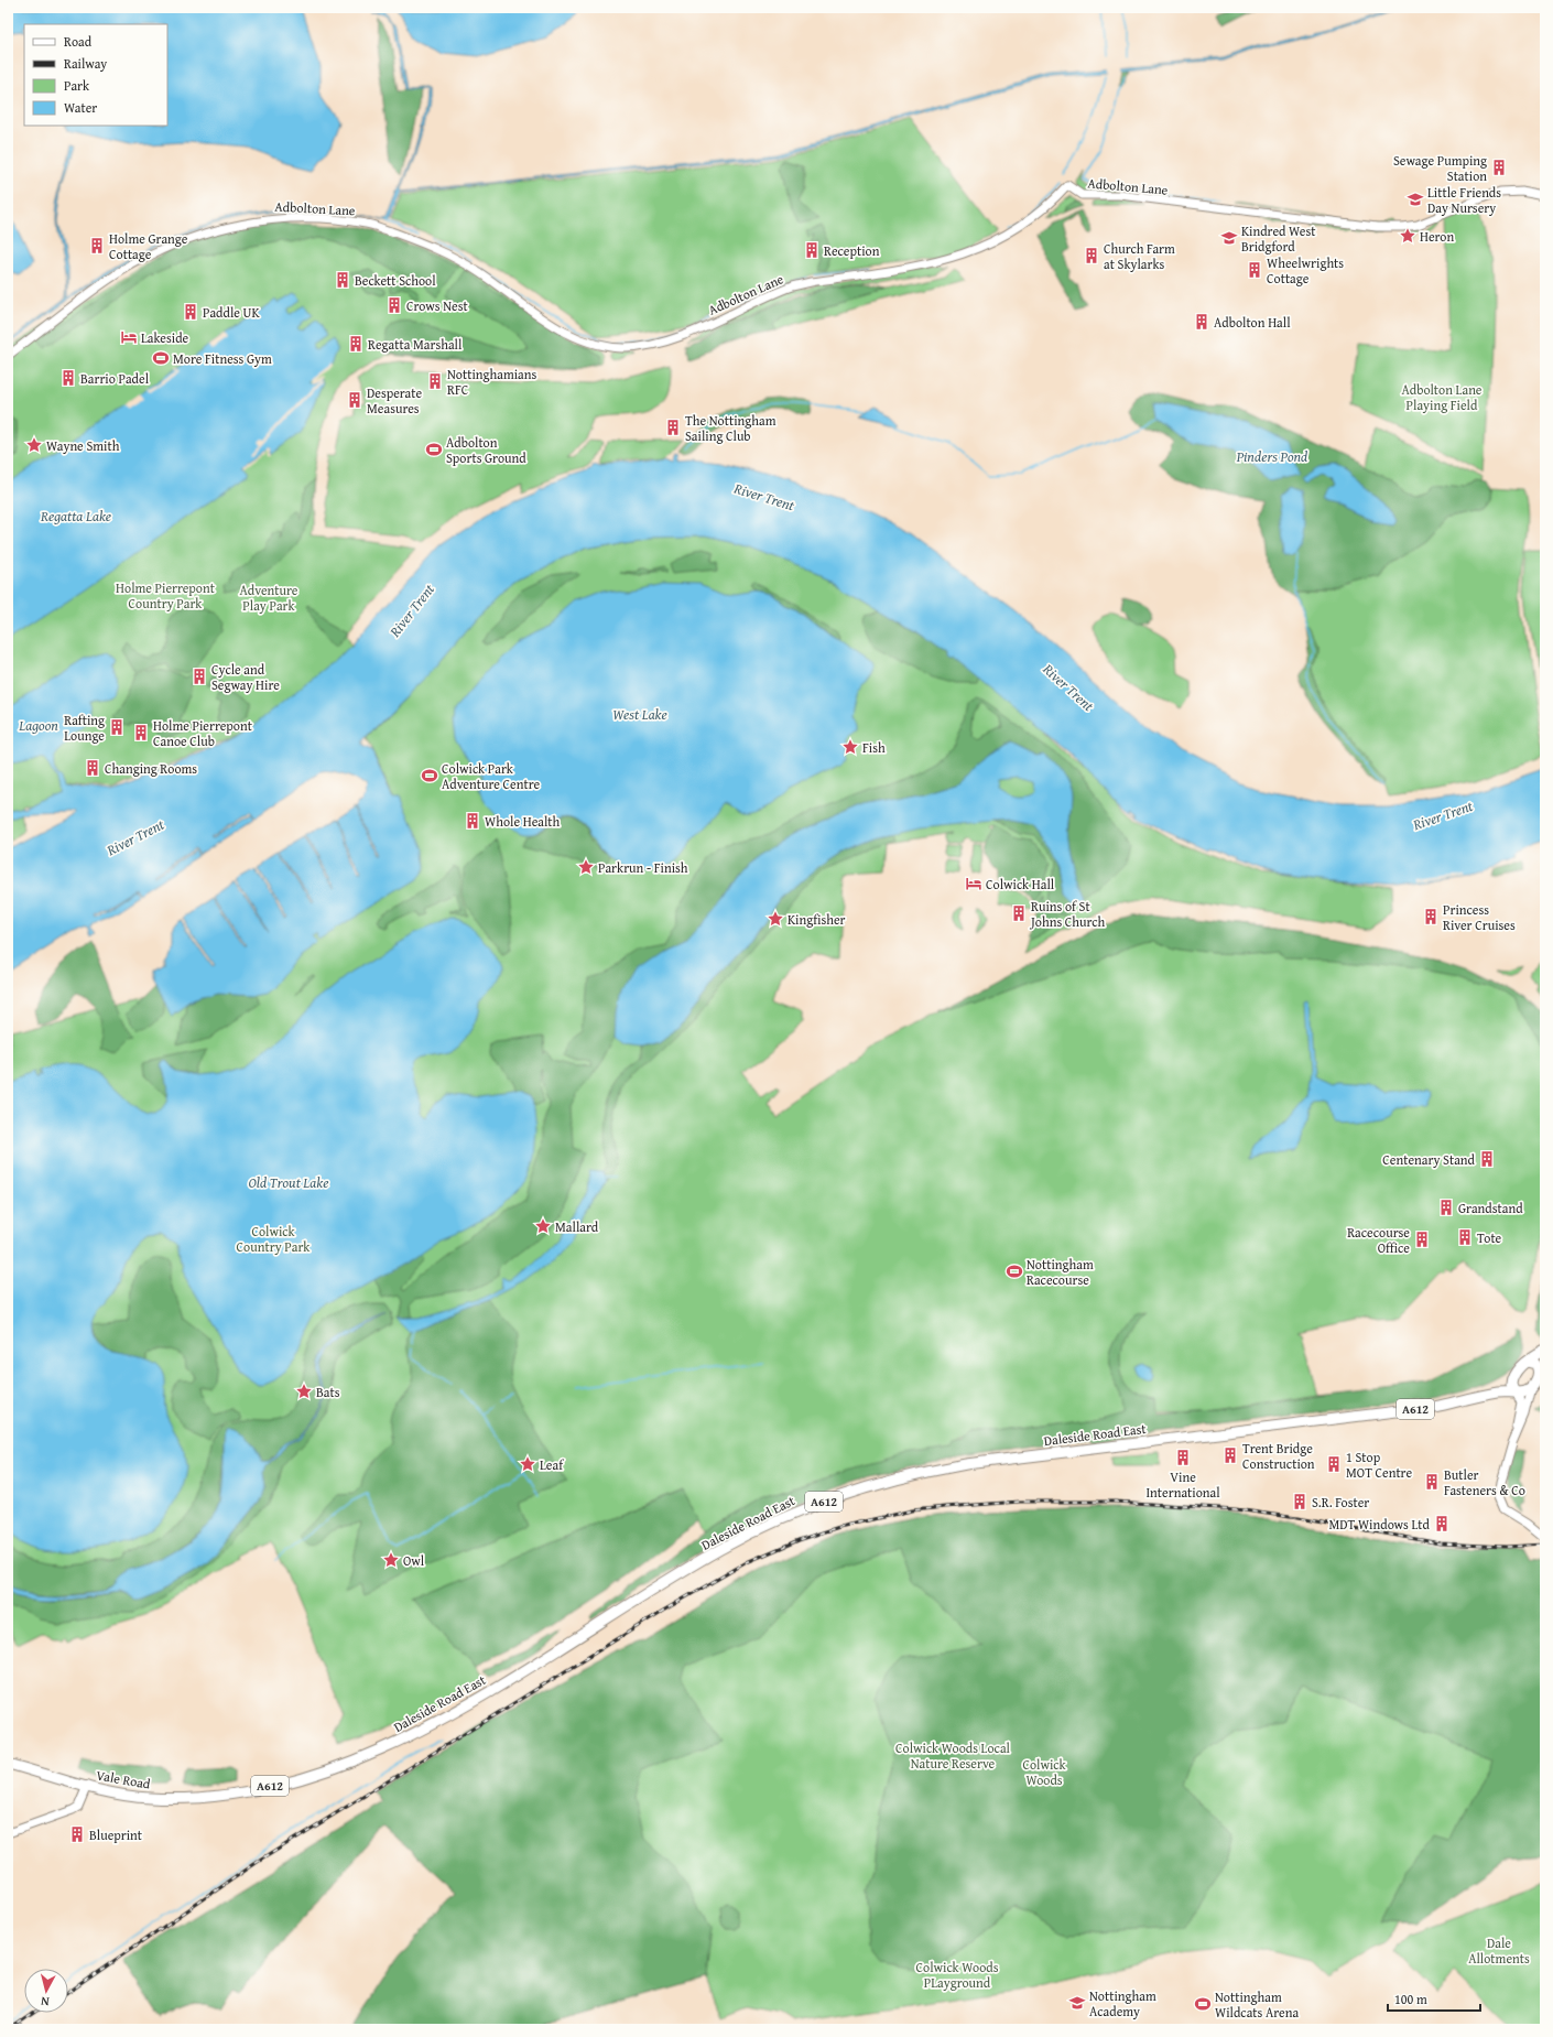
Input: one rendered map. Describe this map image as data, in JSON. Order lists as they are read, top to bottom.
{
  "streets": {
    "main road": ["A612", "Daleside Road East", "Vale Road"],
    "street": ["Adbolton Lane"]
  },
  "crossings": [
    ["A612", "Vale Road"],
    ["Daleside Road East", "Vale Road"]
  ],
  "water": [
    "Pinders Pond",
    "River Trent",
    "Regatta Lake",
    "West Lake",
    "Lagoon",
    "Old Trout Lake"
  ],
  "parks": [
    "Adbolton Lane Playing Field",
    "Holme Pierrepont Country Park",
    "Adventure Play Park",
    "Colwick Country Park",
    "Colwick Woods Local Nature Reserve",
    "Colwick Woods",
    "Dale Allotments",
    "Colwick Woods PLayground"
  ],
  "places": {
    "building": [
      "Sewage Pumping Station",
      "Holme Grange Cottage",
      "Reception",
      "Church Farm at Skylarks",
      "Wheelwrights Cottage",
      "Beckett School",
      "Crows Nest",
      "Paddle UK",
      "Adbolton Hall",
      "Regatta Marshall",
      "Barrio Padel",
      "Nottinghamians RFC",
      "Desperate Measures",
      "The Nottingham Sailing Club",
      "Cycle and Segway Hire",
      "Rafting Lounge",
      "Holme Pierrepont Canoe Club",
      "Changing Rooms",
      "Whole Health",
      "Ruins of St Johns Church",
      "Princess River Cruises",
      "Centenary Stand",
      "Grandstand",
      "Tote",
      "Racecourse Office",
      "Trent Bridge Construction",
      "Vine International",
      "1 Stop MOT Centre",
      "Butler Fasteners & Co",
      "S.R. Foster",
      "MDT Windows Ltd",
      "Blueprint"
    ],
    "school or university": ["Little Friends Day Nursery", "Kindred West Bridgford", "Nottingham Academy"],
    "place": [
      "Heron",
      "Wayne Smith",
      "Fish",
      "Parkrun - Finish",
      "Kingfisher",
      "Mallard",
      "Bats",
      "Leaf",
      "Owl"
    ],
    "hotel": ["Lakeside", "Colwick Hall"],
    "sports": [
      "More Fitness Gym",
      "Adbolton Sports Ground",
      "Colwick Park Adventure Centre",
      "Nottingham Racecourse",
      "Nottingham Wildcats Arena"
    ]
  },
  "legend": [
    "Road",
    "Railway",
    "Park",
    "Water"
  ],
  "scale_bar": "100 m",
  "north": "bottom"
}
